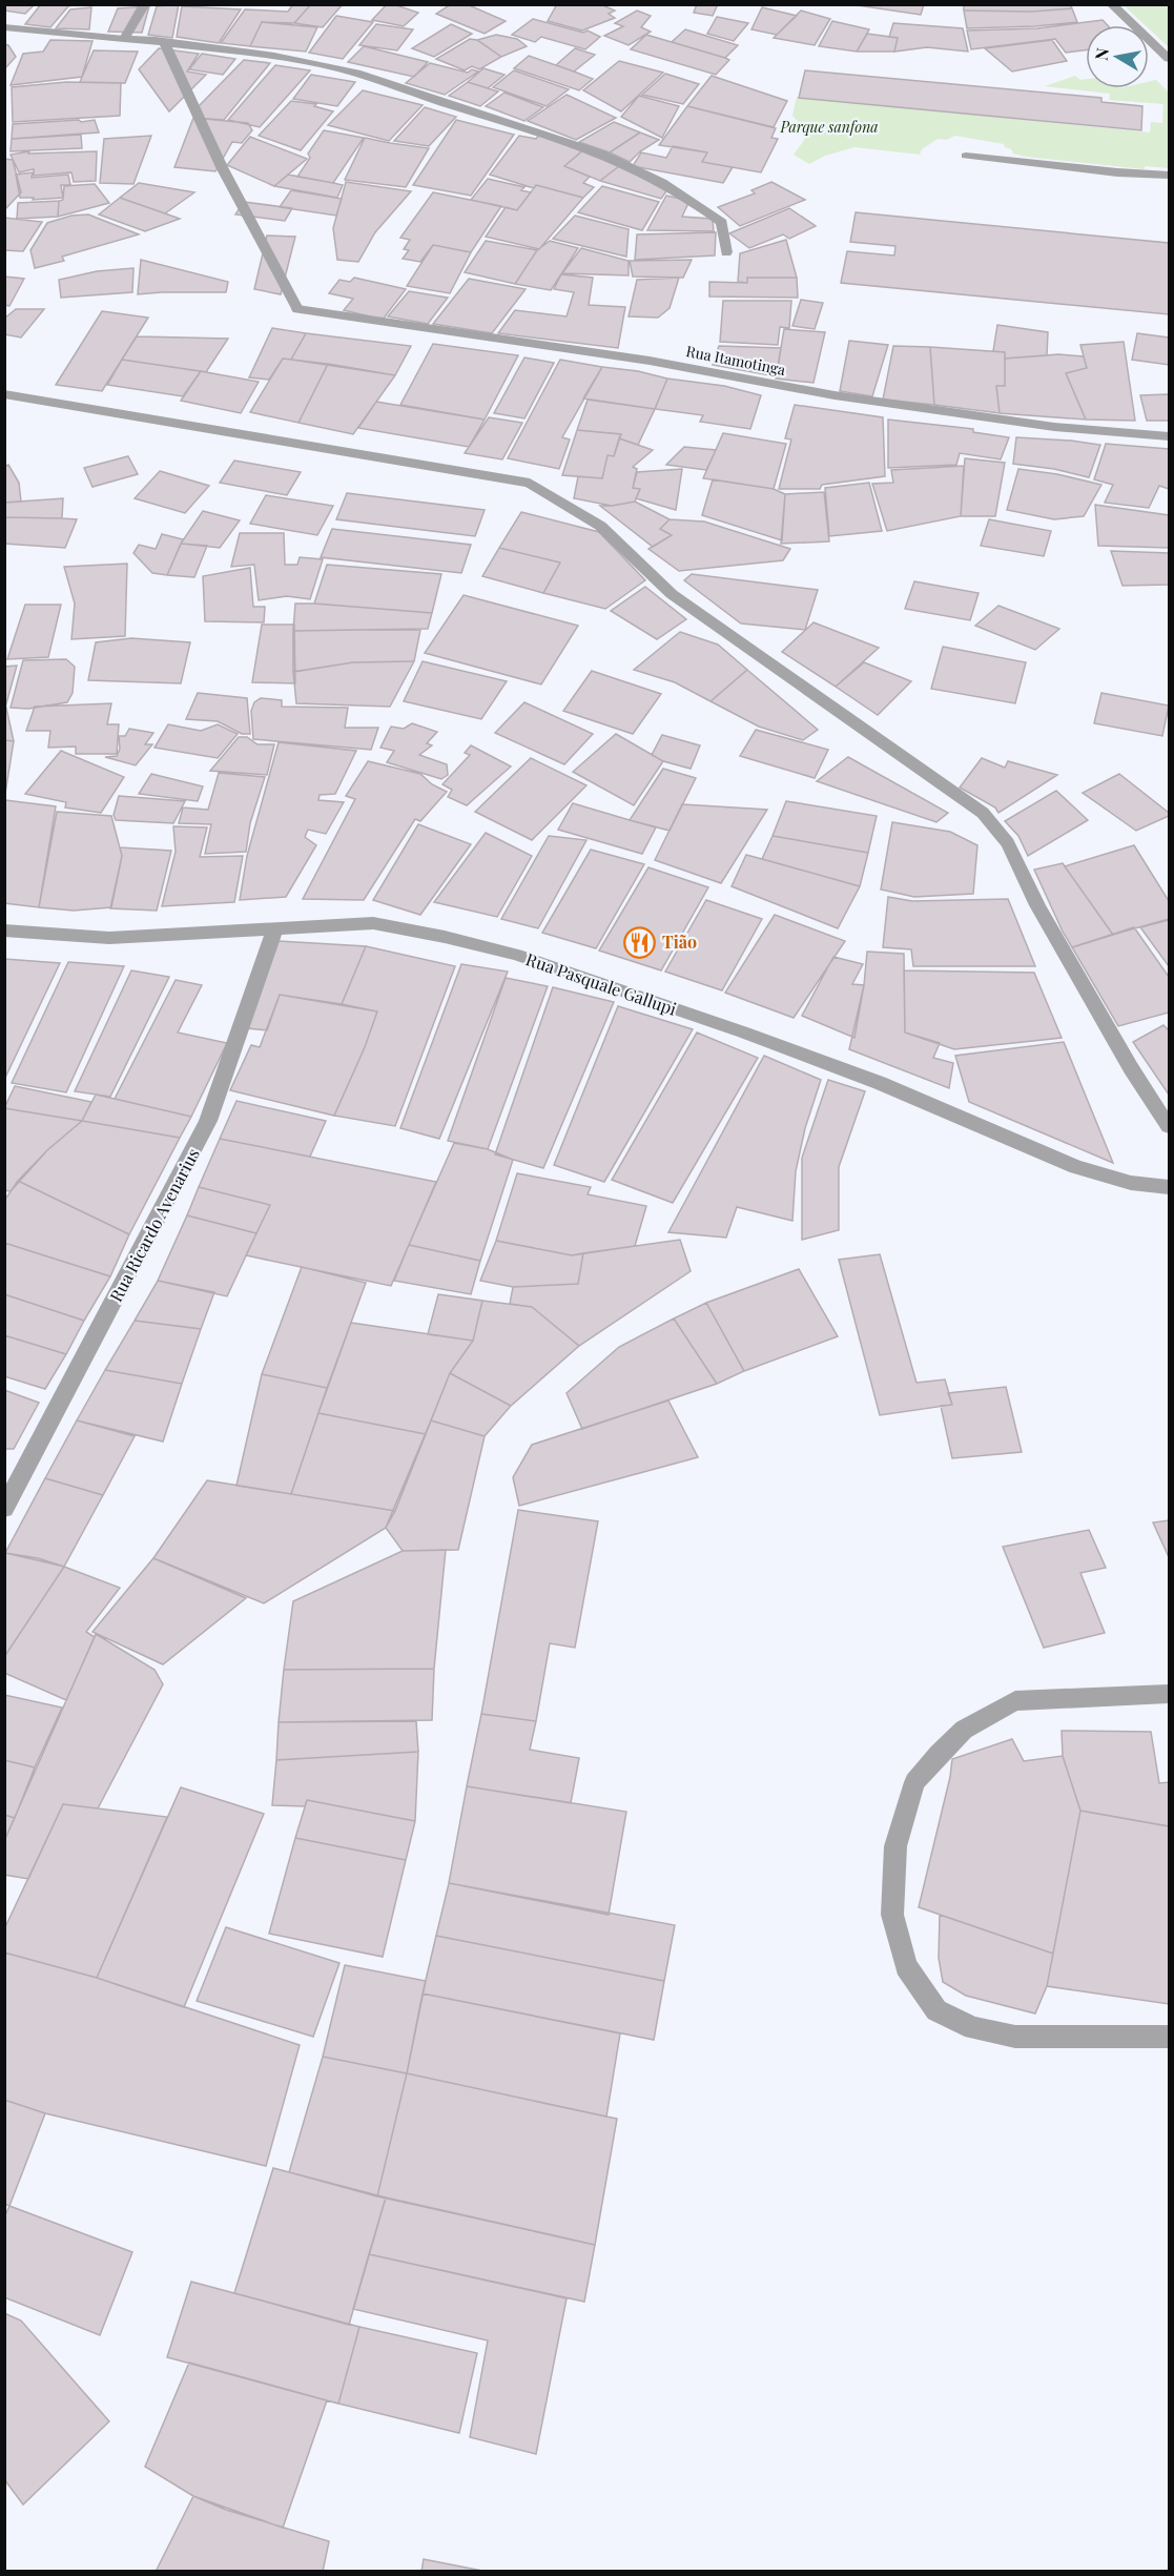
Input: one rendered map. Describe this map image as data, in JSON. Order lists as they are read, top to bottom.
{
  "streets": {
    "street": ["Rua Itamotinga", "Rua Pasquale Gallupi", "Rua Ricardo Avenarius"]
  },
  "crossings": [
    ["Rua Pasquale Gallupi", "Rua Ricardo Avenarius"]
  ],
  "parks": ["Parque sanfona"],
  "places": {
    "restaurant": ["Tião"]
  },
  "north": "left"
}
